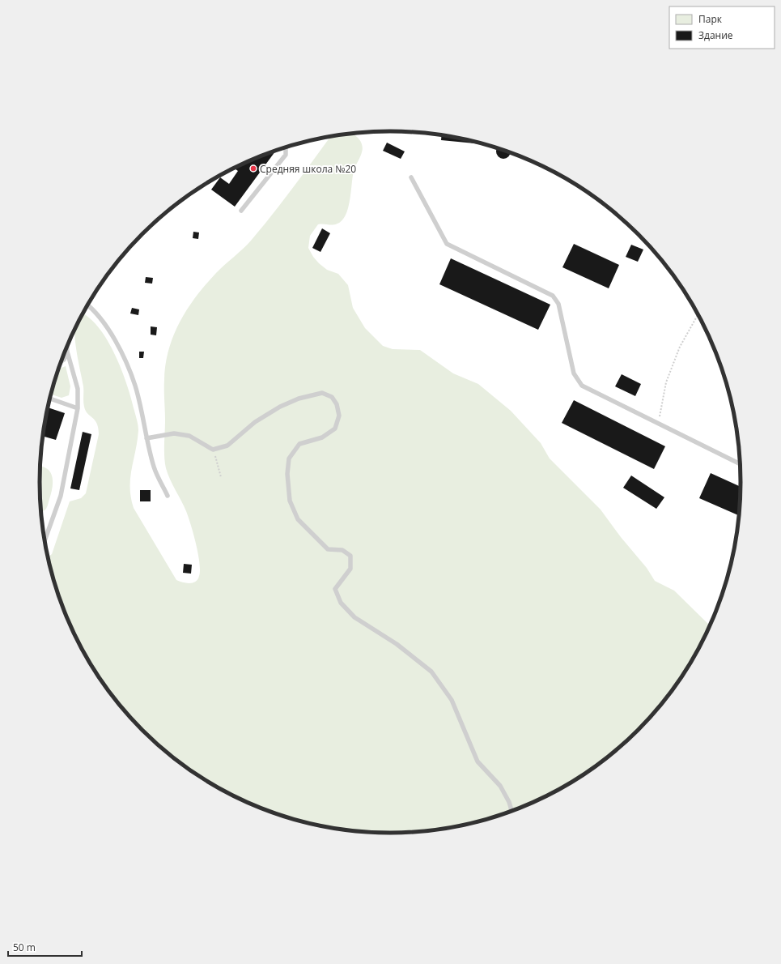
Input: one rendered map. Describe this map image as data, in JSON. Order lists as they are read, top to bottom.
{
  "places": ["Средняя школа №20"],
  "legend": ["Парк", "Здание"],
  "scale_bar": "50 m"
}
